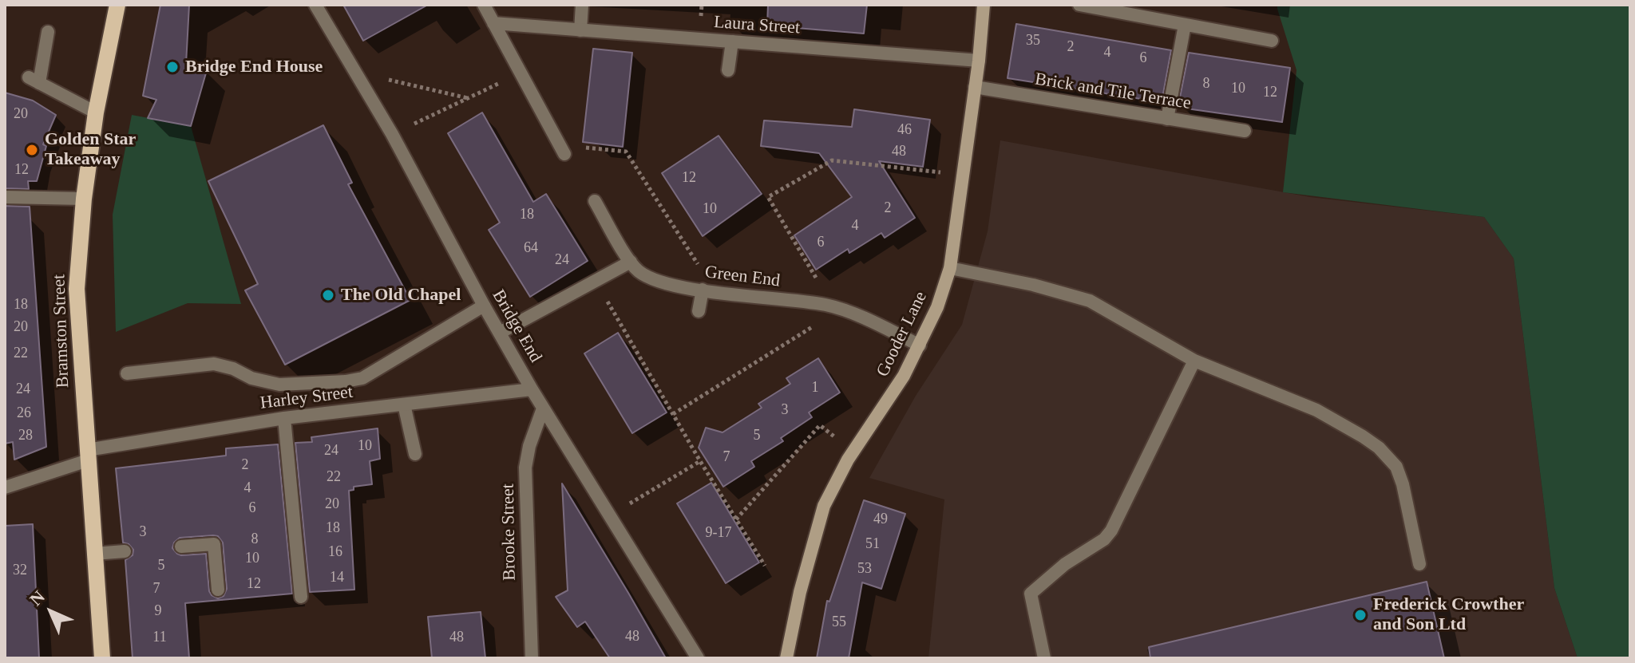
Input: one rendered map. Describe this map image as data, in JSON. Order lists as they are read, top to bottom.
{
  "streets": {
    "main road": ["Bramston Street"],
    "street": [
      "Laura Street",
      "Brick and Tile Terrace",
      "Green End",
      "Bridge End",
      "Gooder Lane",
      "Harley Street",
      "Brooke Street"
    ]
  },
  "crossings": [
    ["Laura Street", "Gooder Lane"],
    ["Brick and Tile Terrace", "Gooder Lane"],
    ["Green End", "Gooder Lane"],
    ["Bridge End", "Harley Street"],
    ["Bridge End", "Brooke Street"],
    ["Bramston Street", "Harley Street"]
  ],
  "places": [
    "Bridge End House",
    "Golden Star Takeaway",
    "The Old Chapel",
    "Frederick Crowther and Son Ltd"
  ],
  "house_numbers": [
    "35",
    "2",
    "4",
    "6",
    "8",
    "10",
    "12",
    "20",
    "46",
    "48",
    "12",
    "12",
    "2",
    "10",
    "18",
    "4",
    "6",
    "64",
    "24",
    "18",
    "20",
    "22",
    "1",
    "24",
    "3",
    "26",
    "28",
    "5",
    "10",
    "24",
    "7",
    "2",
    "22",
    "4",
    "20",
    "6",
    "49",
    "18",
    "3",
    "9-17",
    "8",
    "51",
    "16",
    "10",
    "5",
    "53",
    "32",
    "14",
    "12",
    "7",
    "9",
    "55",
    "48",
    "11",
    "48"
  ],
  "north": "top left"
}
